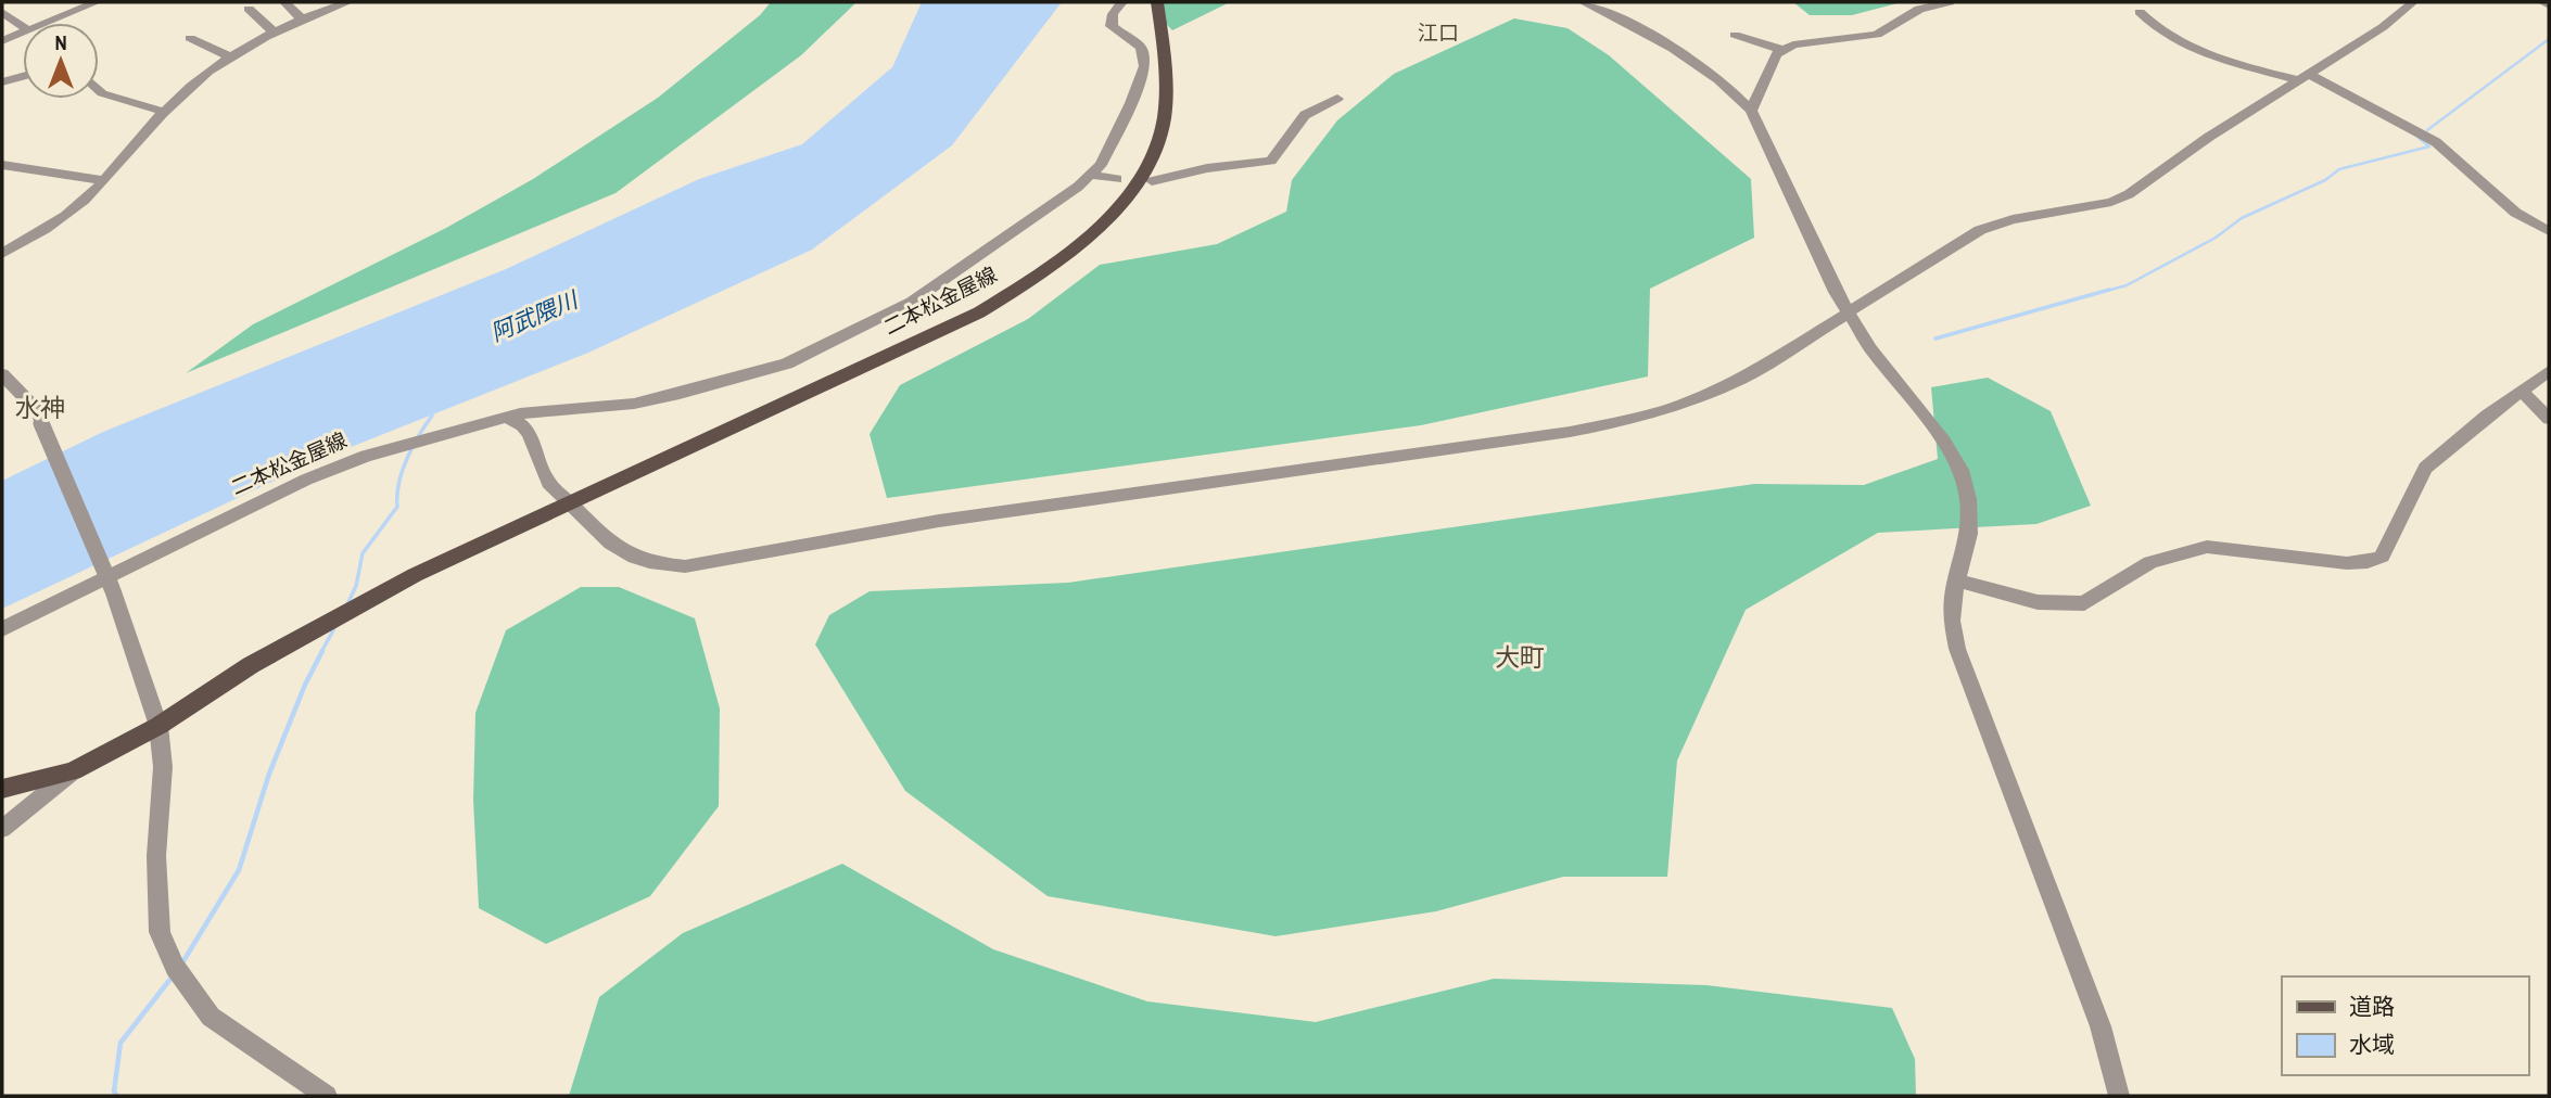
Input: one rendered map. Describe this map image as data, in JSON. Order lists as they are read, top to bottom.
{
  "streets": {
    "main road": ["二本松金屋線"]
  },
  "districts": ["江口", "水神", "大町"],
  "water": ["阿武隈川"],
  "legend": ["道路", "水域"],
  "north": "top"
}
